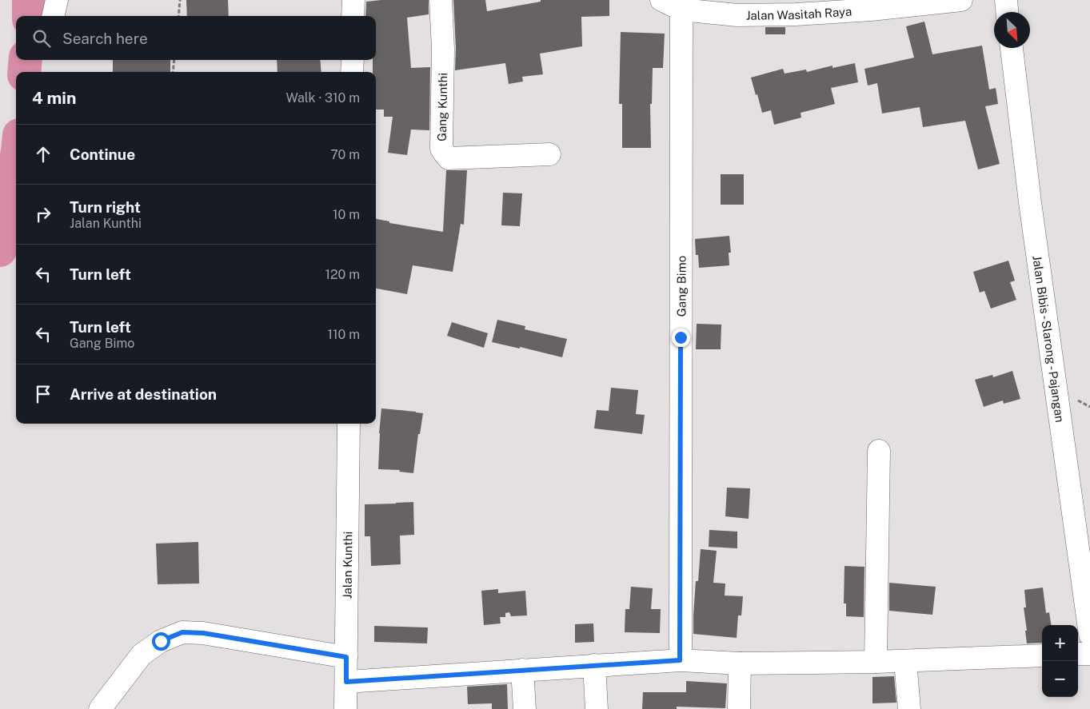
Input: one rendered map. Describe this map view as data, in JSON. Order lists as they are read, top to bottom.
{
  "streets": {
    "street": [
      "Jalan Wasitah Raya",
      "Gang Kunthi",
      "Gang Bimo",
      "Jalan Bibis - Slarong - Pajangan",
      "Jalan Kunthi"
    ]
  },
  "crossings": [
    ["Jalan Wasitah Raya", "Gang Bimo"]
  ],
  "north": "bottom right",
  "page": {
    "search": "Search here",
    "heading": ["4 min", "Walk · 310 m"],
    "list": [
      ["Continue", "70 m"],
      ["Turn right", "Jalan Kunthi", "10 m"],
      ["Turn left", "120 m"],
      ["Turn left", "Gang Bimo", "110 m"],
      "Arrive at destination"
    ],
    "map_buttons": ["+", "−"]
  }
}
